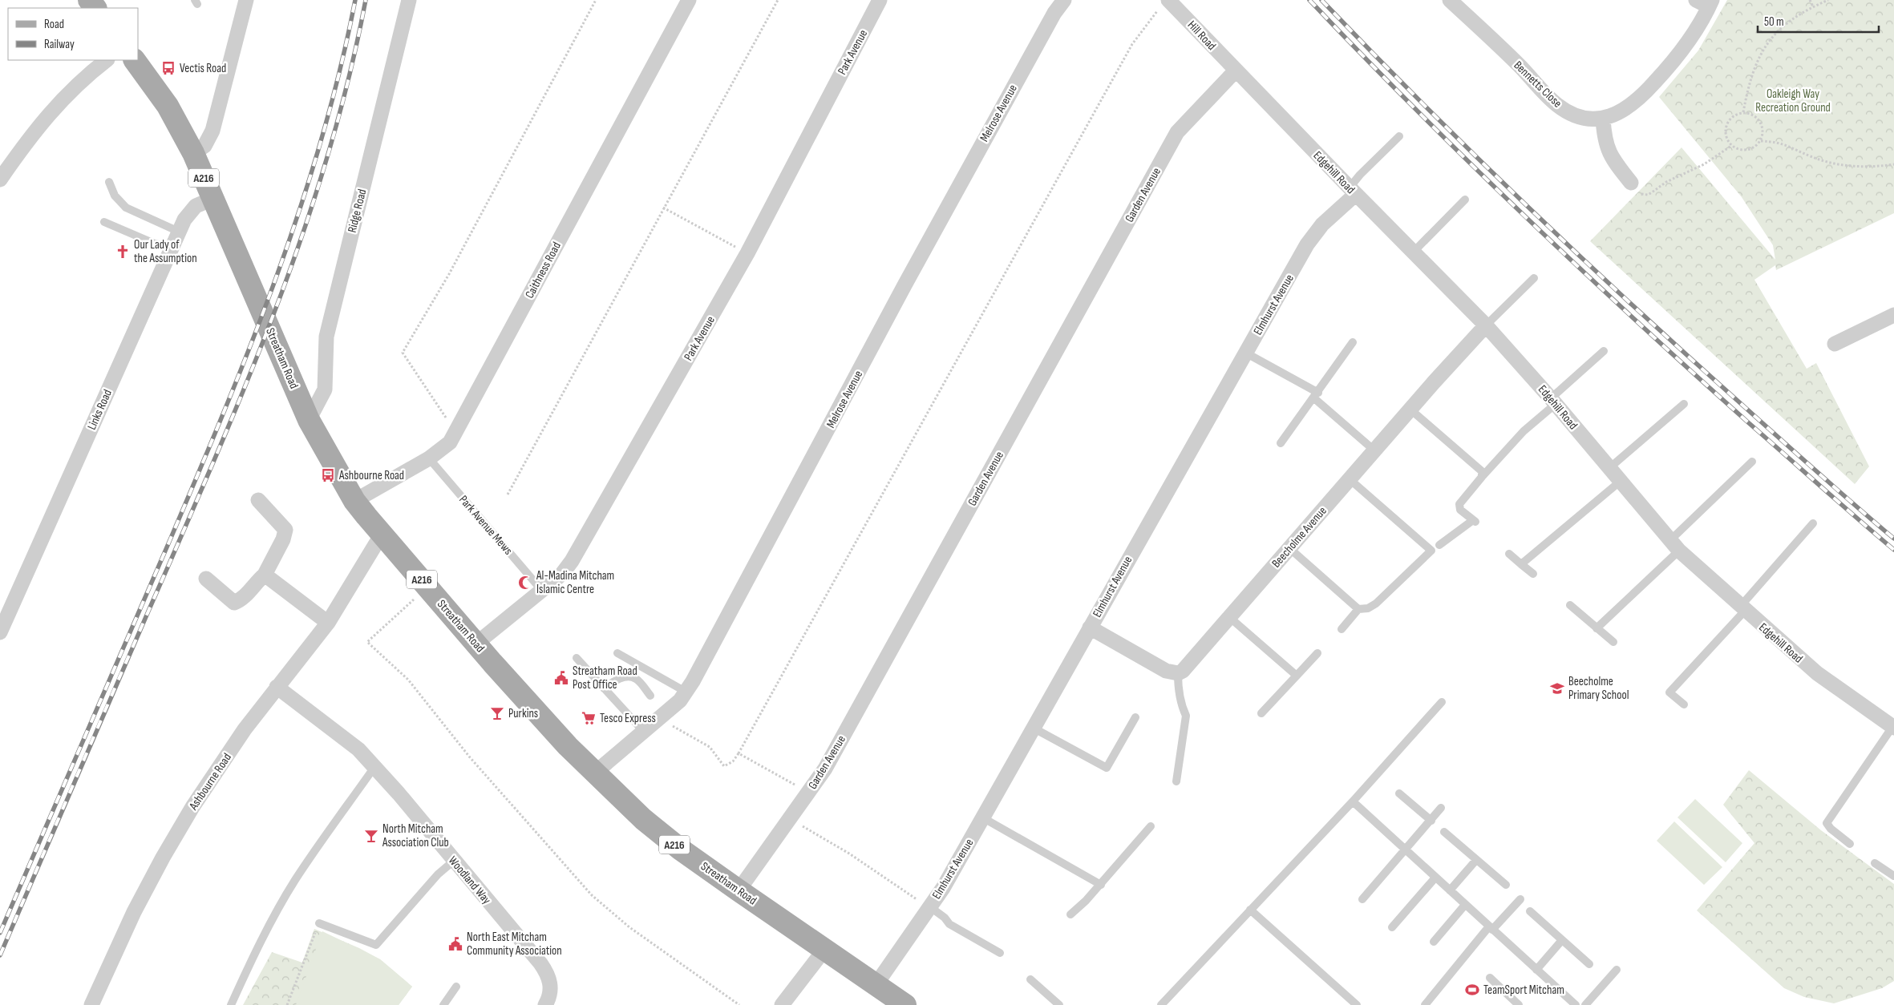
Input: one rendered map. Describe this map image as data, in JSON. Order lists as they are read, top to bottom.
{
  "streets": {
    "main road": ["A216", "Streatham Road"],
    "street": [
      "Hill Road",
      "Park Avenue",
      "Bennetts Close",
      "Melrose Avenue",
      "Edgehill Road",
      "Garden Avenue",
      "Ridge Road",
      "Caithness Road",
      "Elmhurst Avenue",
      "Links Road",
      "Beecholme Avenue",
      "Ashbourne Road",
      "Woodland Way"
    ],
    "lane": ["Park Avenue Mews"]
  },
  "crossings": [
    ["Hill Road", "Edgehill Road"],
    ["Hill Road", "Garden Avenue"],
    ["Park Avenue", "Streatham Road"],
    ["Park Avenue", "Park Avenue Mews"],
    ["Melrose Avenue", "Streatham Road"],
    ["Edgehill Road", "Garden Avenue"],
    ["Edgehill Road", "Elmhurst Avenue"],
    ["Edgehill Road", "Beecholme Avenue"],
    ["Garden Avenue", "Streatham Road"],
    ["Ridge Road", "Streatham Road"],
    ["Caithness Road", "Streatham Road"],
    ["Caithness Road", "Park Avenue Mews"],
    ["Elmhurst Avenue", "Streatham Road"],
    ["Streatham Road", "Links Road"],
    ["Streatham Road", "Ashbourne Road"],
    ["Ashbourne Road", "Woodland Way"]
  ],
  "parks": ["Oakleigh Way Recreation Ground"],
  "places": {
    "bus stop": ["Vectis Road", "Ashbourne Road"],
    "church": ["Our Lady of the Assumption"],
    "mosque": ["Al-Madina Mitcham Islamic Centre"],
    "public building": ["Streatham Road Post Office", "North East Mitcham Community Association"],
    "school or university": ["Beecholme Primary School"],
    "bar": ["Purkins", "North Mitcham Association Club"],
    "supermarket": ["Tesco Express"],
    "sports": ["TeamSport Mitcham"]
  },
  "legend": ["Road", "Railway"],
  "scale_bar": "50 m"
}
